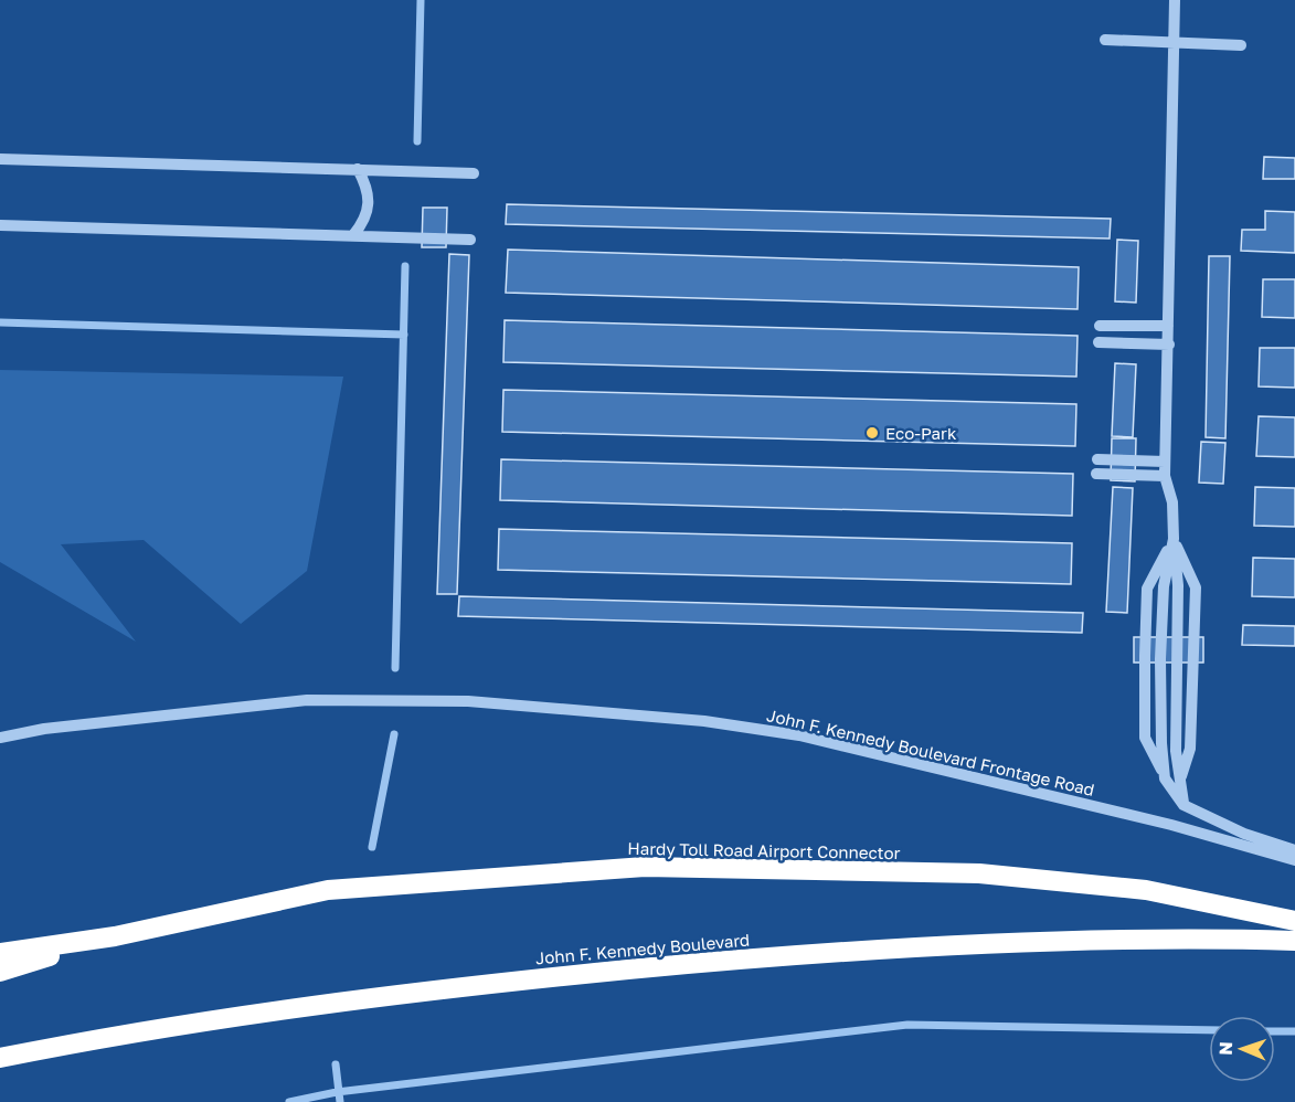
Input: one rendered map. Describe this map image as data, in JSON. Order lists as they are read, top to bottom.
{
  "streets": {
    "highway": ["Hardy Toll Road Airport Connector", "John F. Kennedy Boulevard"],
    "street": ["John F. Kennedy Boulevard Frontage Road"]
  },
  "places": ["Eco-Park"],
  "north": "left"
}
